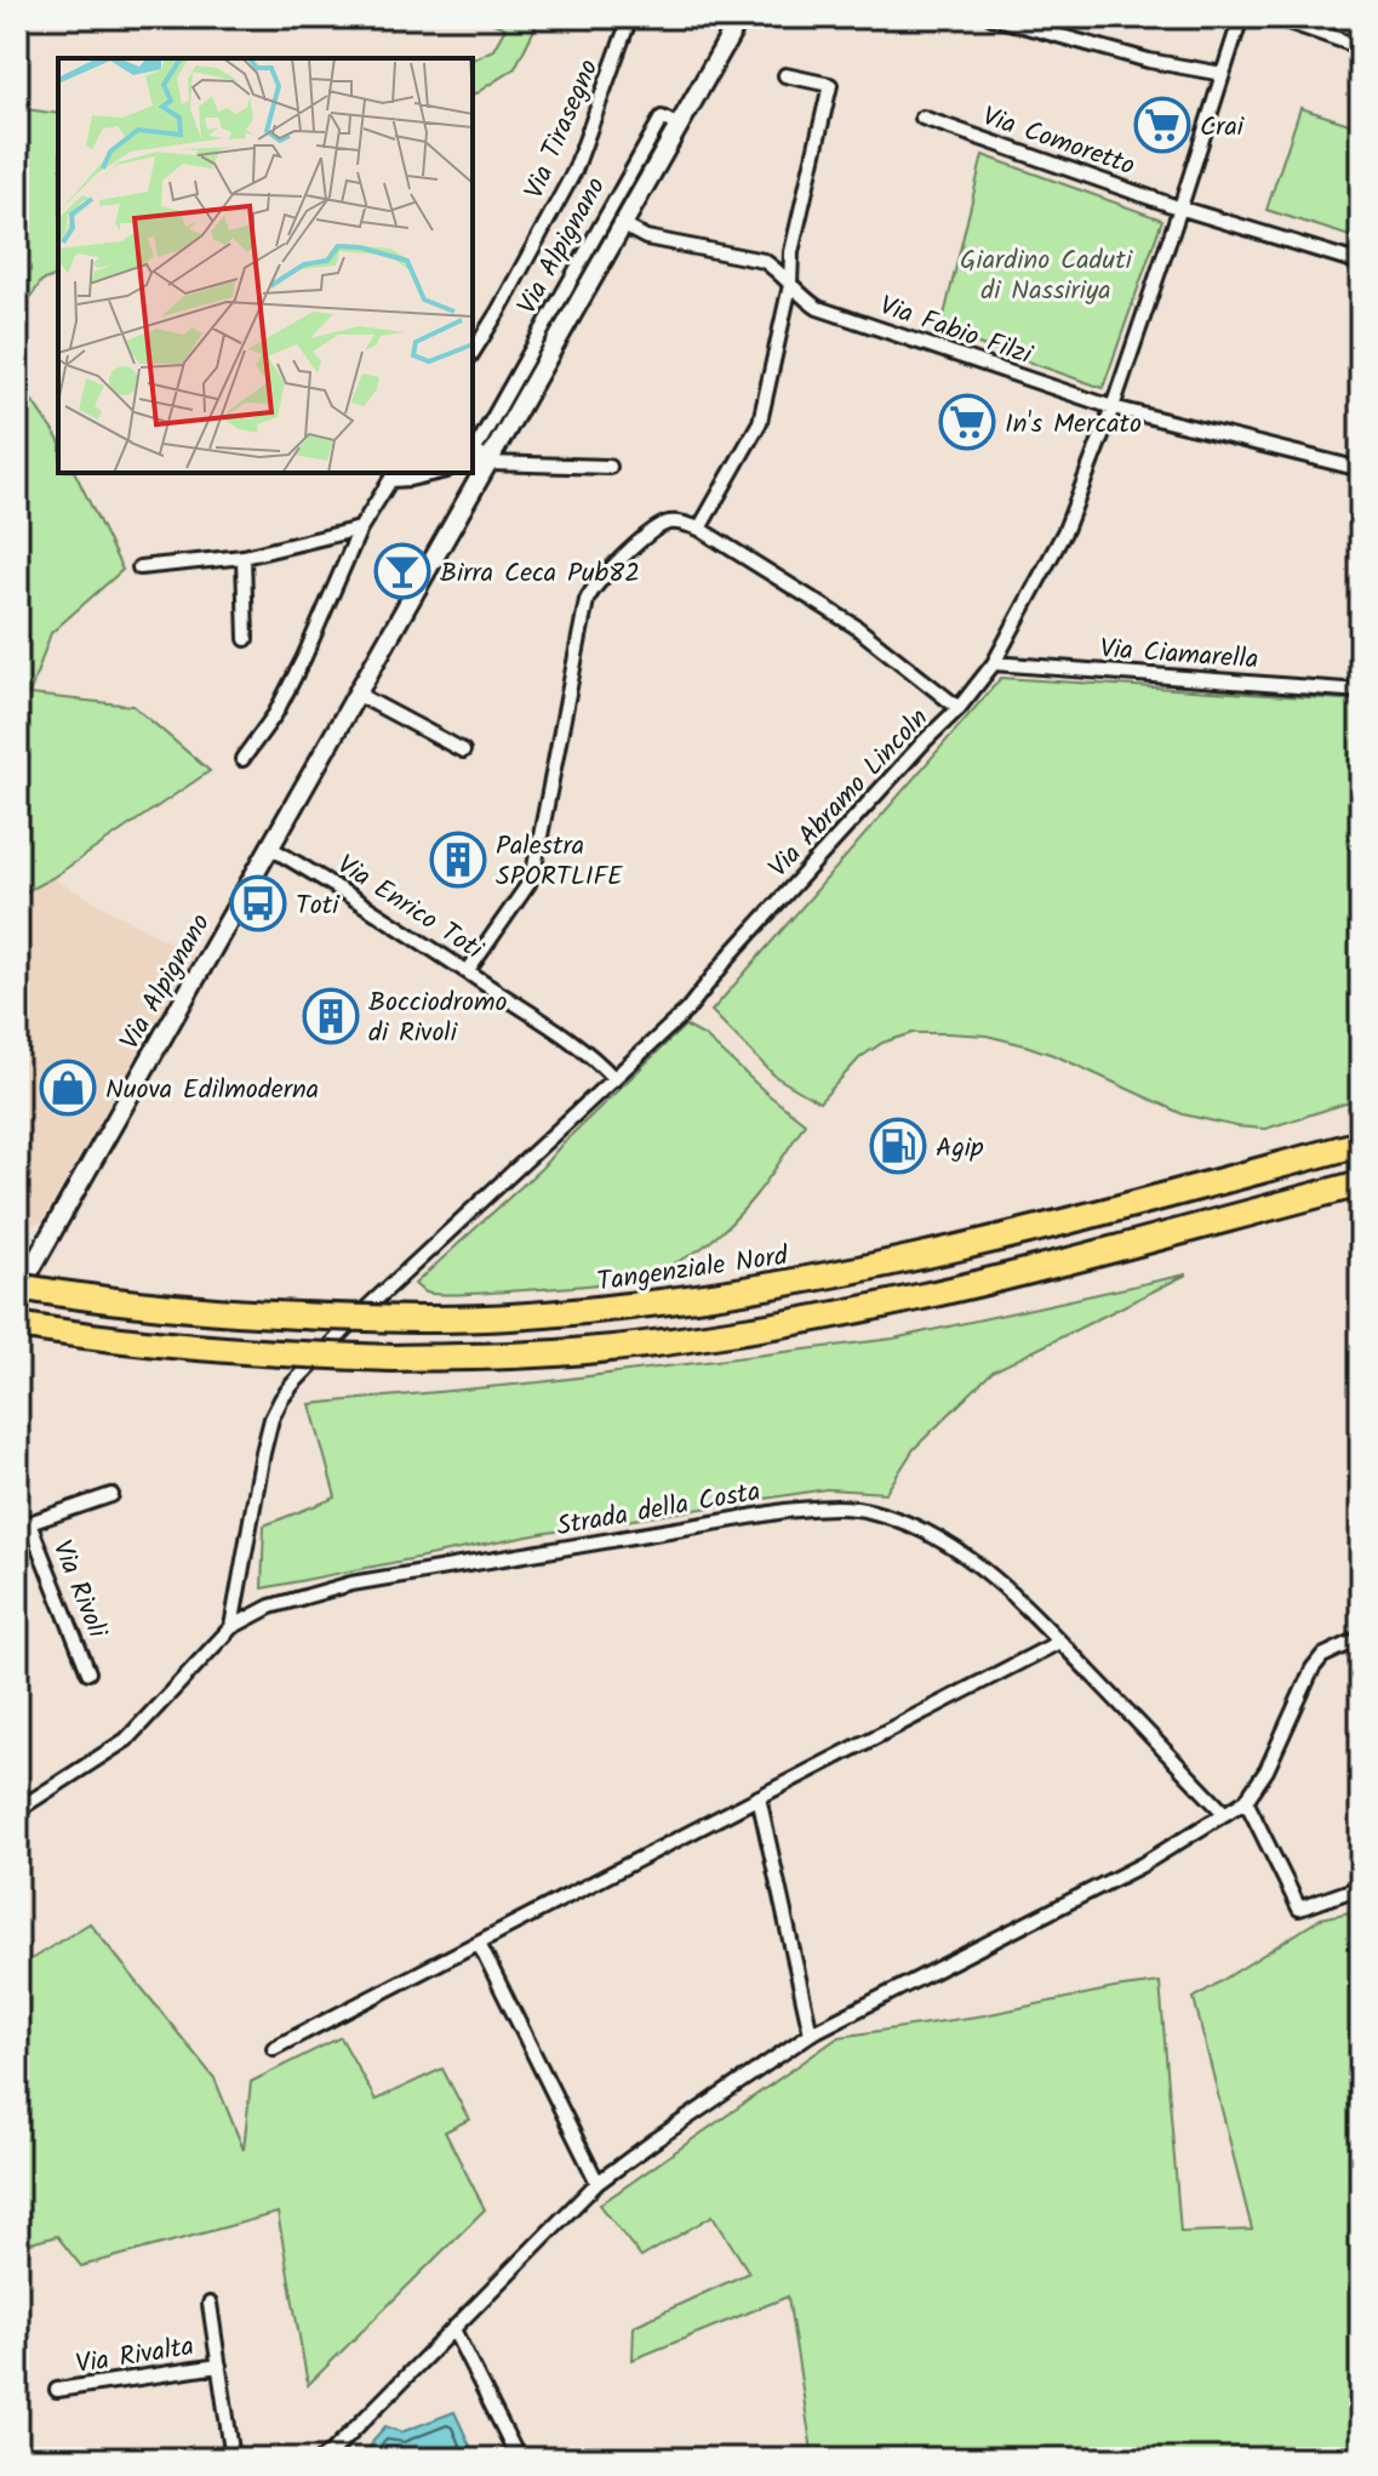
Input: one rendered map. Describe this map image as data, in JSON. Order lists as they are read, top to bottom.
{
  "streets": {
    "highway": ["Tangenziale Nord"],
    "street": [
      "Via Tirasegno",
      "Via Comoretto",
      "Via Alpignano",
      "Via Fabio Filzi",
      "Via Ciamarella",
      "Via Abramo Lincoln",
      "Via Enrico Toti",
      "Strada della Costa",
      "Via Rivoli",
      "Via Rivalta"
    ]
  },
  "crossings": [
    ["Via Comoretto", "Via Abramo Lincoln"],
    ["Via Alpignano", "Via Fabio Filzi"],
    ["Via Alpignano", "Via Enrico Toti"],
    ["Via Fabio Filzi", "Via Abramo Lincoln"],
    ["Via Ciamarella", "Via Abramo Lincoln"],
    ["Via Abramo Lincoln", "Via Enrico Toti"],
    ["Via Abramo Lincoln", "Strada della Costa"]
  ],
  "parks": ["Giardino Caduti di Nassiriya"],
  "places": {
    "supermarket": ["Crai", "In's Mercato"],
    "bar": ["Birra Ceca Pub82"],
    "building": ["Palestra SPORTLIFE", "Bocciodromo di Rivoli"],
    "bus stop": ["Toti"],
    "shop": ["Nuova Edilmoderna"],
    "fuel station": ["Agip"]
  }
}
